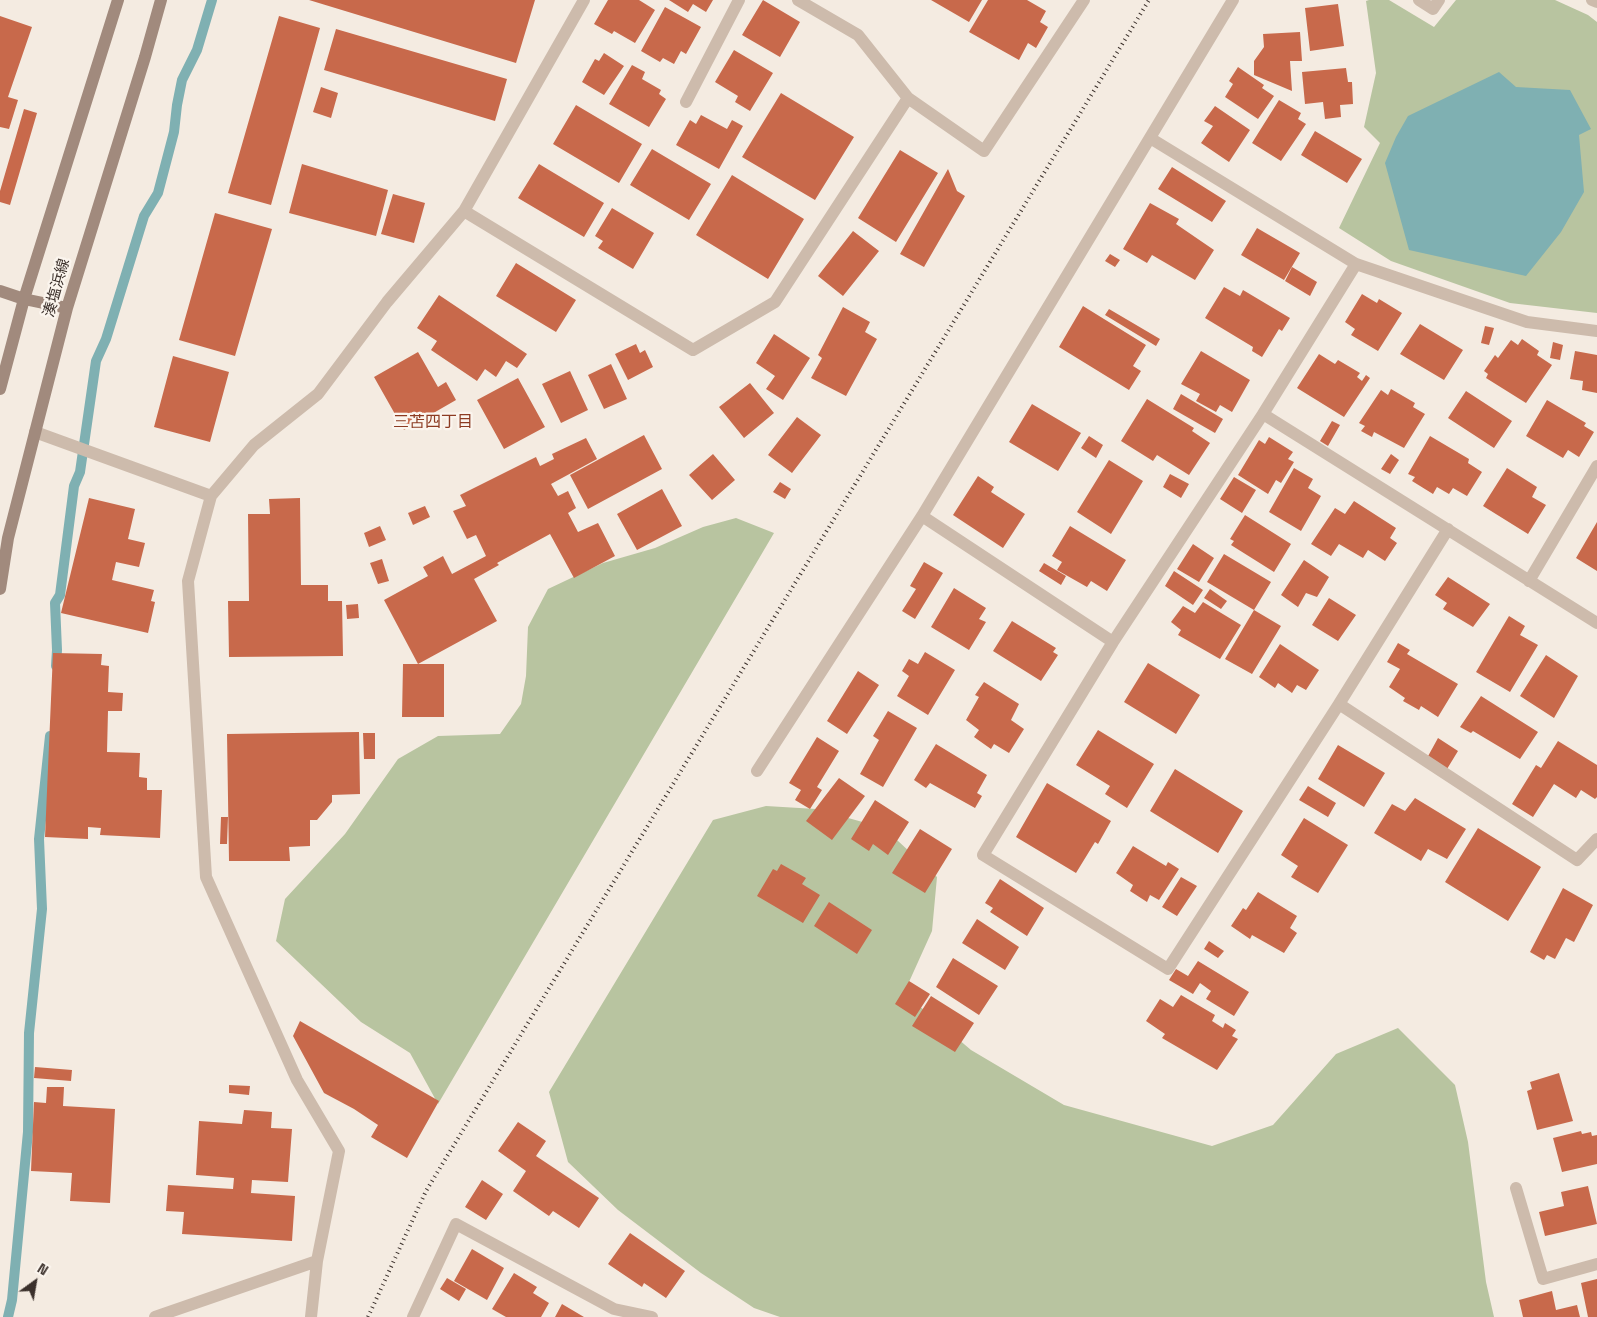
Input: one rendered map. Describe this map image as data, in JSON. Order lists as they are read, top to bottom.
{
  "streets": {
    "main road": ["湊塩浜線"]
  },
  "districts": ["三苫四丁目"],
  "north": "top right"
}
